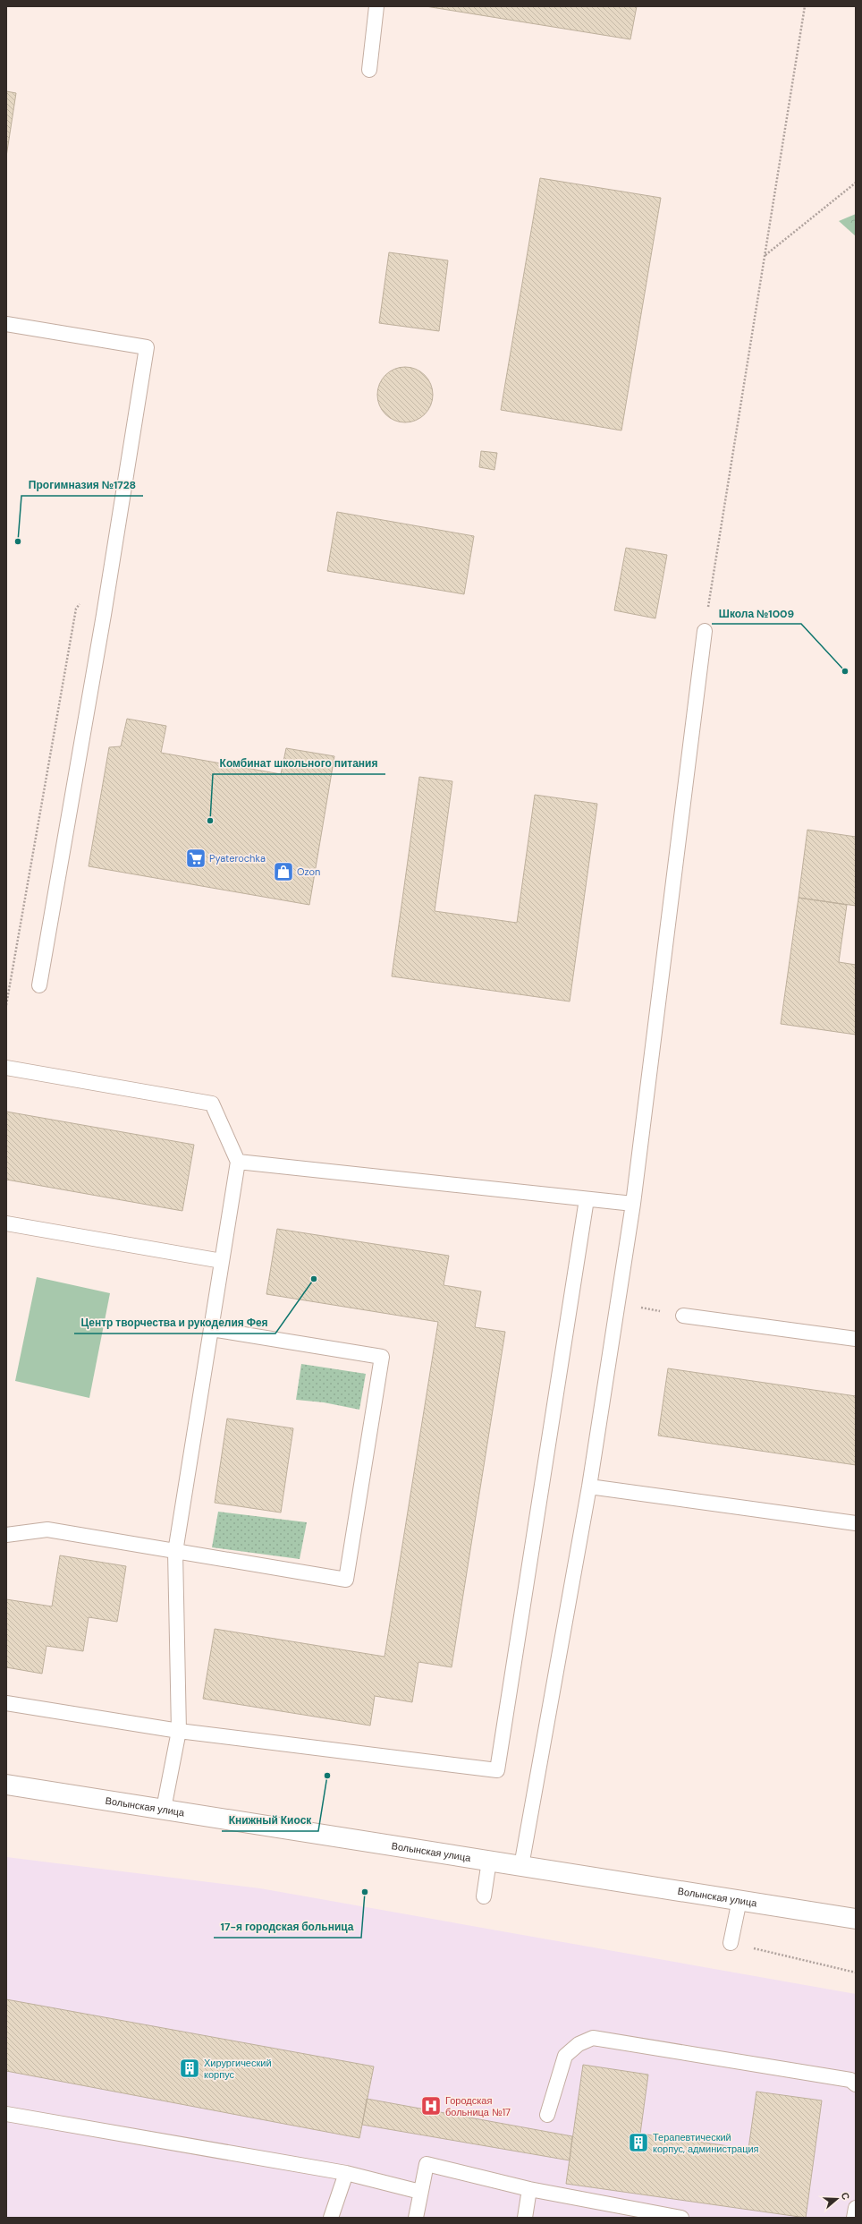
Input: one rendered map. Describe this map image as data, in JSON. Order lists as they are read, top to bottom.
{
  "streets": {
    "street": ["Волынская улица"]
  },
  "places": {
    "other": [
      "Прогимназия №1728",
      "Школа №1009",
      "Комбинат школьного питания",
      "Центр творчества и рукоделия Фея",
      "Книжный Киоск",
      "17-я городская больница"
    ],
    "supermarket": ["Pyaterochka"],
    "shop": ["Ozon"],
    "building": ["Хирургический корпус", "Терапевтический корпус, администрация"],
    "hospital": ["Городская больница №17"]
  },
  "north": "right"
}
